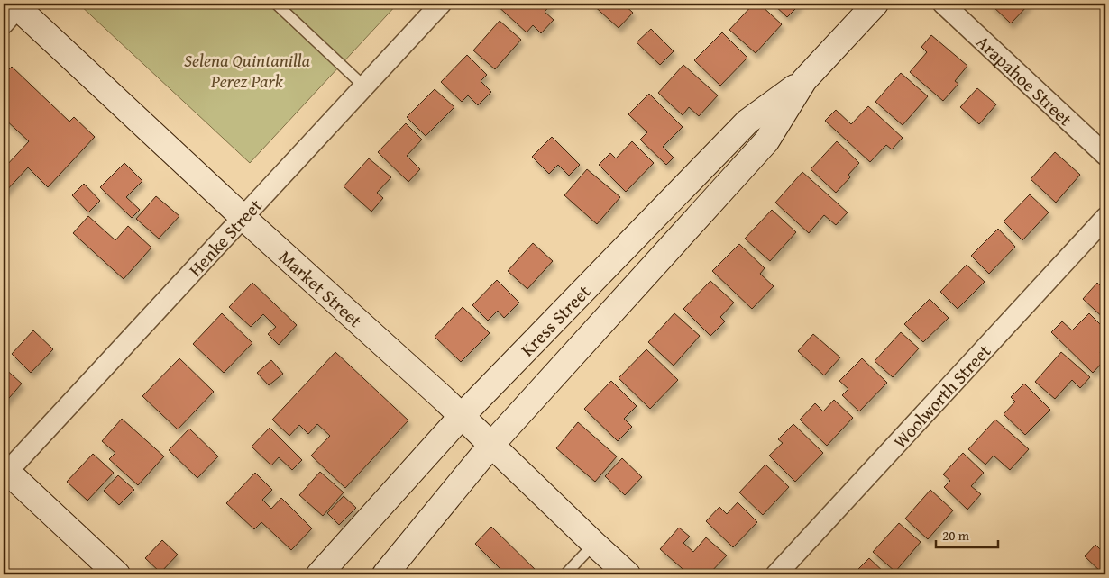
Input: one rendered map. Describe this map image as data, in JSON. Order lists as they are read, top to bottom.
{
  "streets": {
    "street": [
      "Arapahoe Street",
      "Henke Street",
      "Market Street",
      "Kress Street",
      "Woolworth Street"
    ]
  },
  "crossings": [
    ["Henke Street", "Market Street"],
    ["Market Street", "Kress Street"]
  ],
  "parks": ["Selena Quintanilla Perez Park"],
  "scale_bar": "20 m"
}
